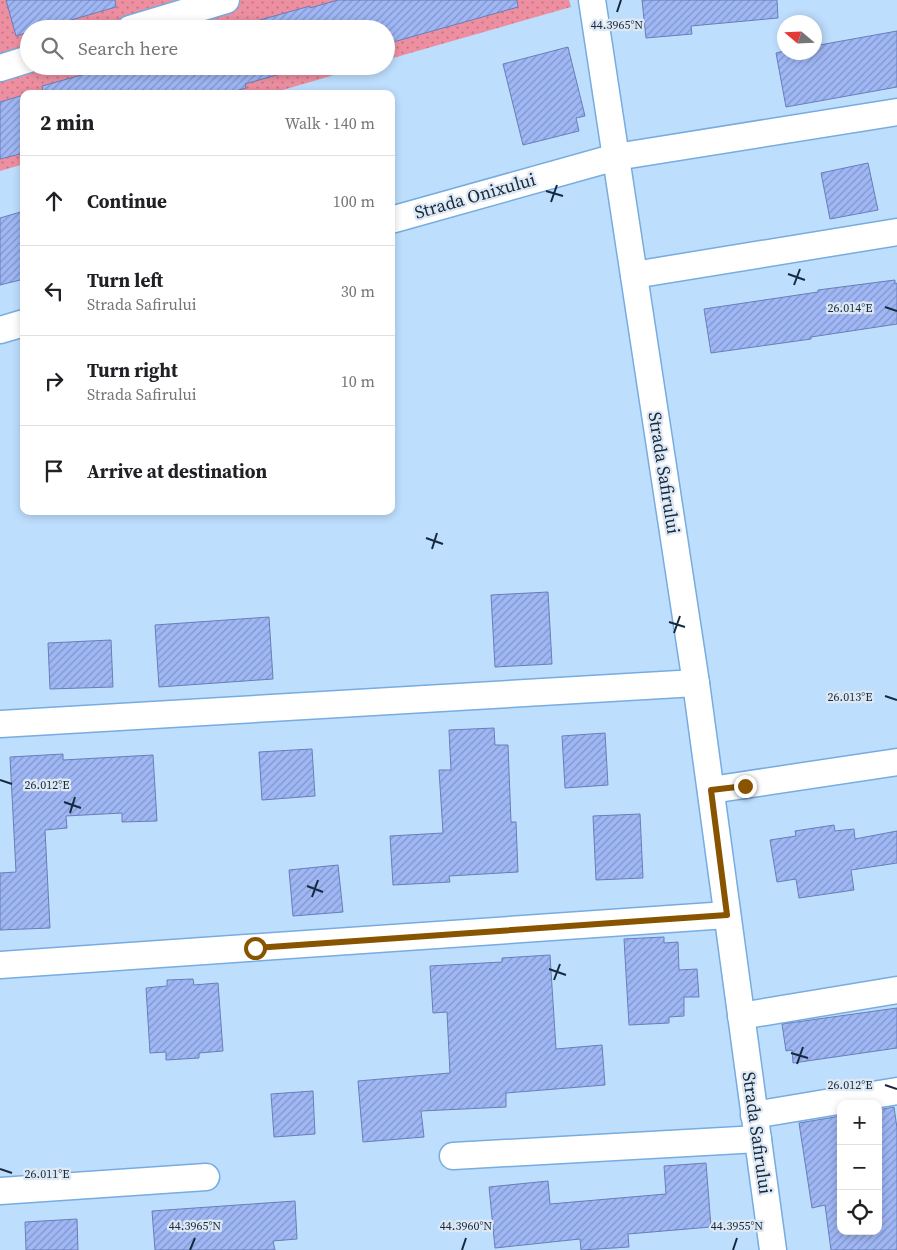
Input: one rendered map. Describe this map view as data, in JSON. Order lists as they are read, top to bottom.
{
  "streets": {
    "street": ["Strada Onixului", "Strada Safirului"]
  },
  "crossings": [
    ["Strada Onixului", "Strada Safirului"]
  ],
  "north": "left",
  "page": {
    "search": "Search here",
    "heading": ["2 min", "Walk · 140 m"],
    "list": [
      ["Continue", "100 m"],
      ["Turn left", "Strada Safirului", "30 m"],
      ["Turn right", "Strada Safirului", "10 m"],
      "Arrive at destination"
    ],
    "map_buttons": ["+", "−"]
  },
  "coordinates": [
    "44.3965°N",
    "26.014°E",
    "26.013°E",
    "26.012°E",
    "26.011°E",
    "44.3960°N",
    "44.3955°N"
  ]
}
